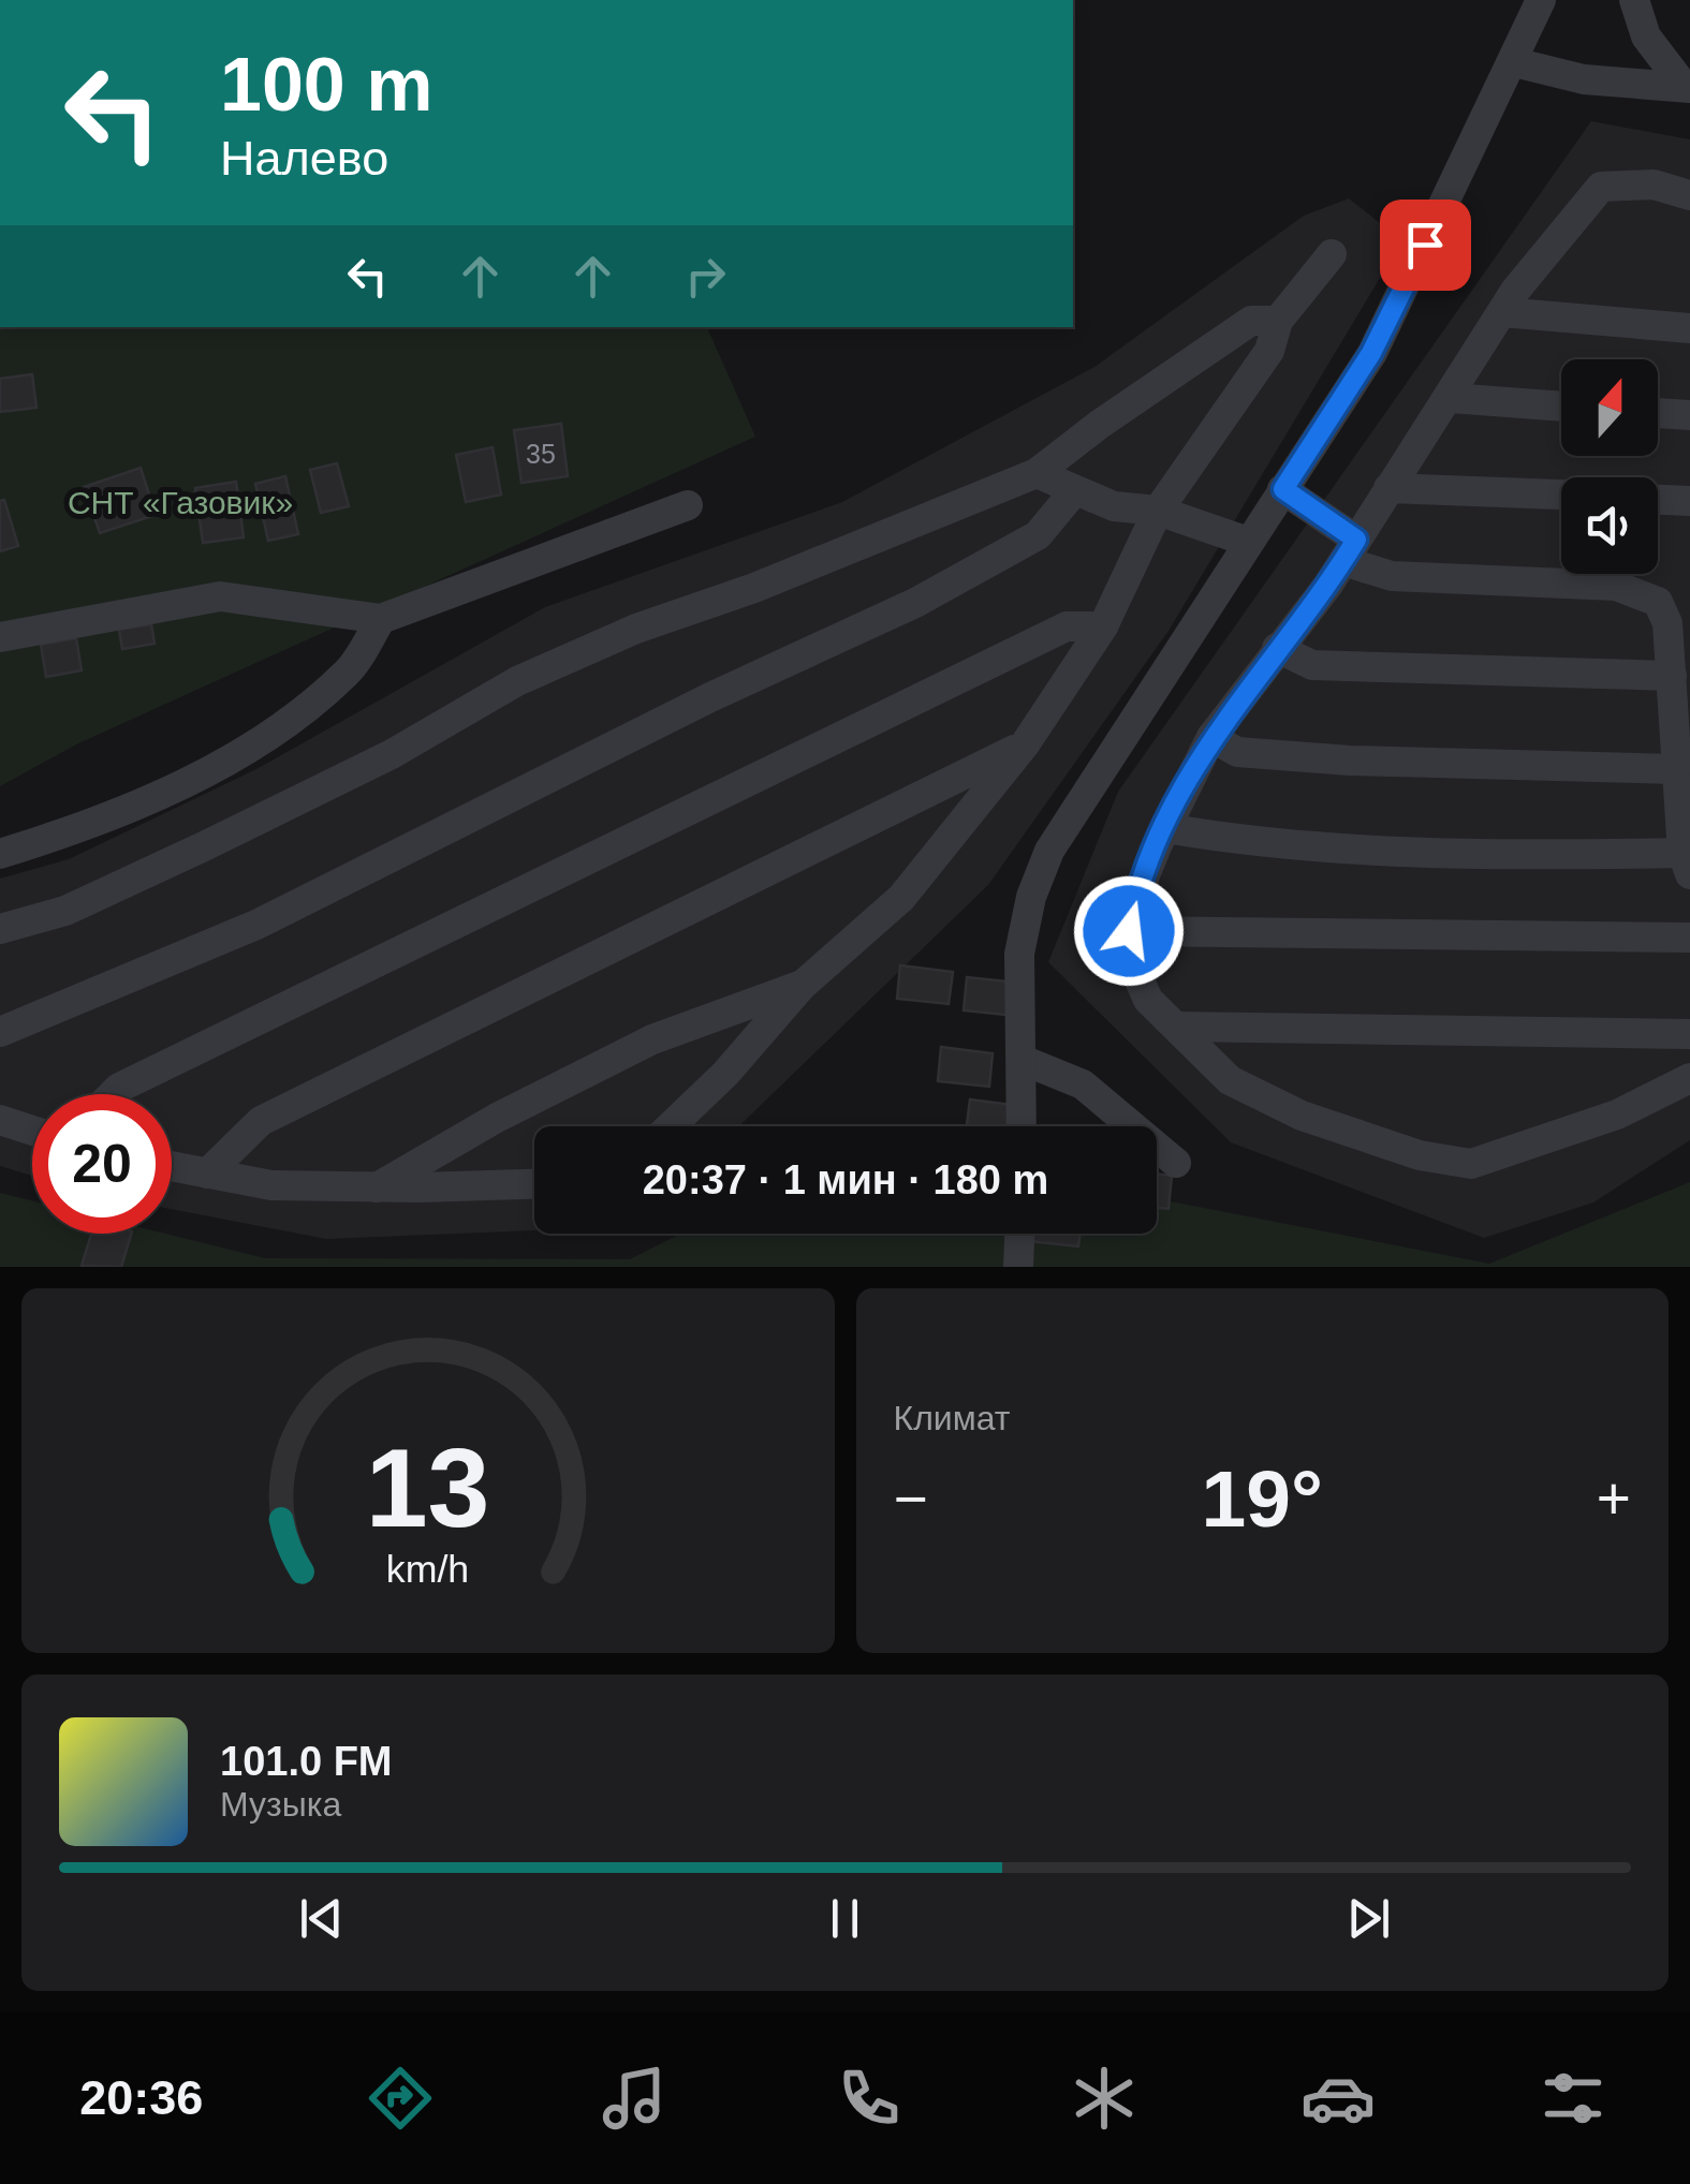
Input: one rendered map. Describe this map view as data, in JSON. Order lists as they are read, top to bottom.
{
  "parks": ["СНТ «Газовик»"],
  "house_numbers": ["35"],
  "north": "top",
  "page": {
    "turn": ["100 m", "Налево"],
    "limit": "20",
    "trip": "20:37 · 1 мин · 180 m",
    "tile": "Климат",
    "heat": ["−", "19°", "+"],
    "song": ["101.0 FM", "Музыка"],
    "tabs": "20:36",
    "gauge": ["13", "km/h"]
  }
}
